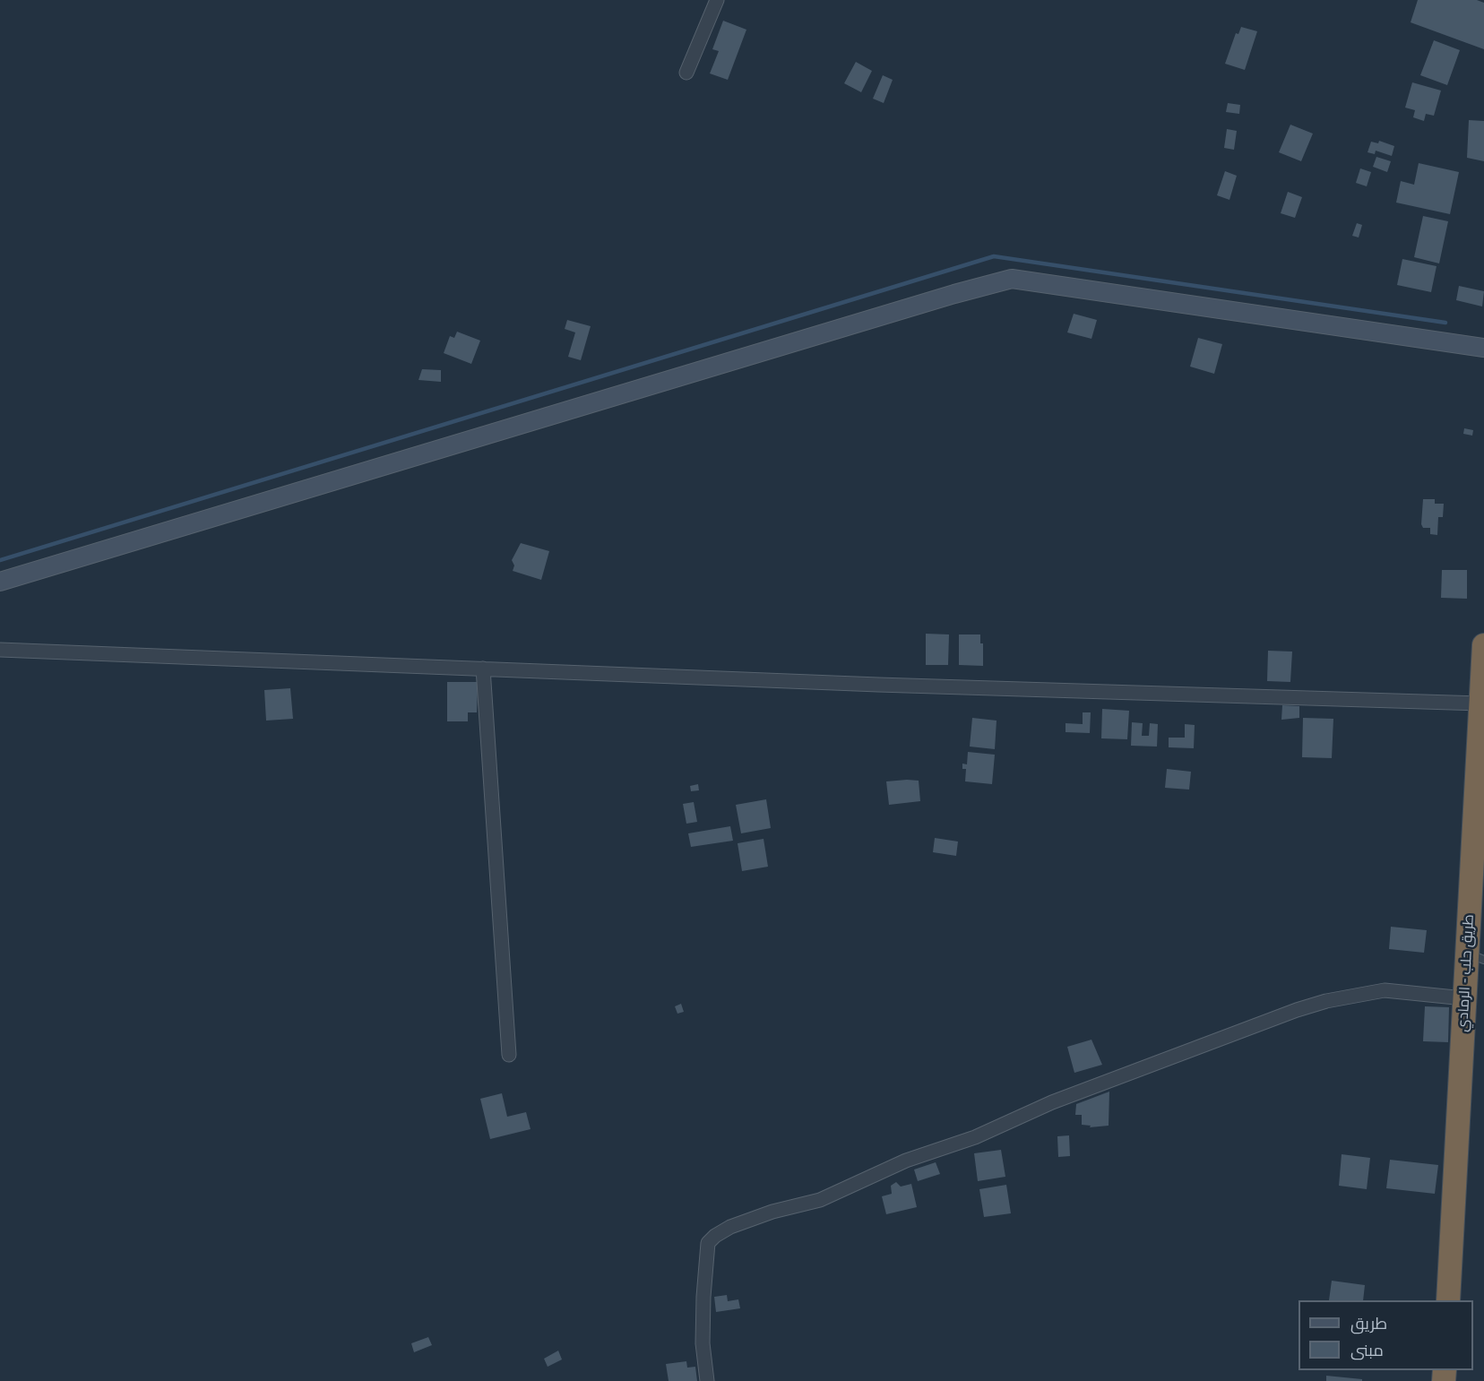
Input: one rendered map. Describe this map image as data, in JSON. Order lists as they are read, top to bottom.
{
  "streets": {
    "highway": ["طريق حلب - الرمادي"]
  },
  "legend": ["طريق", "مبنى"]
}
